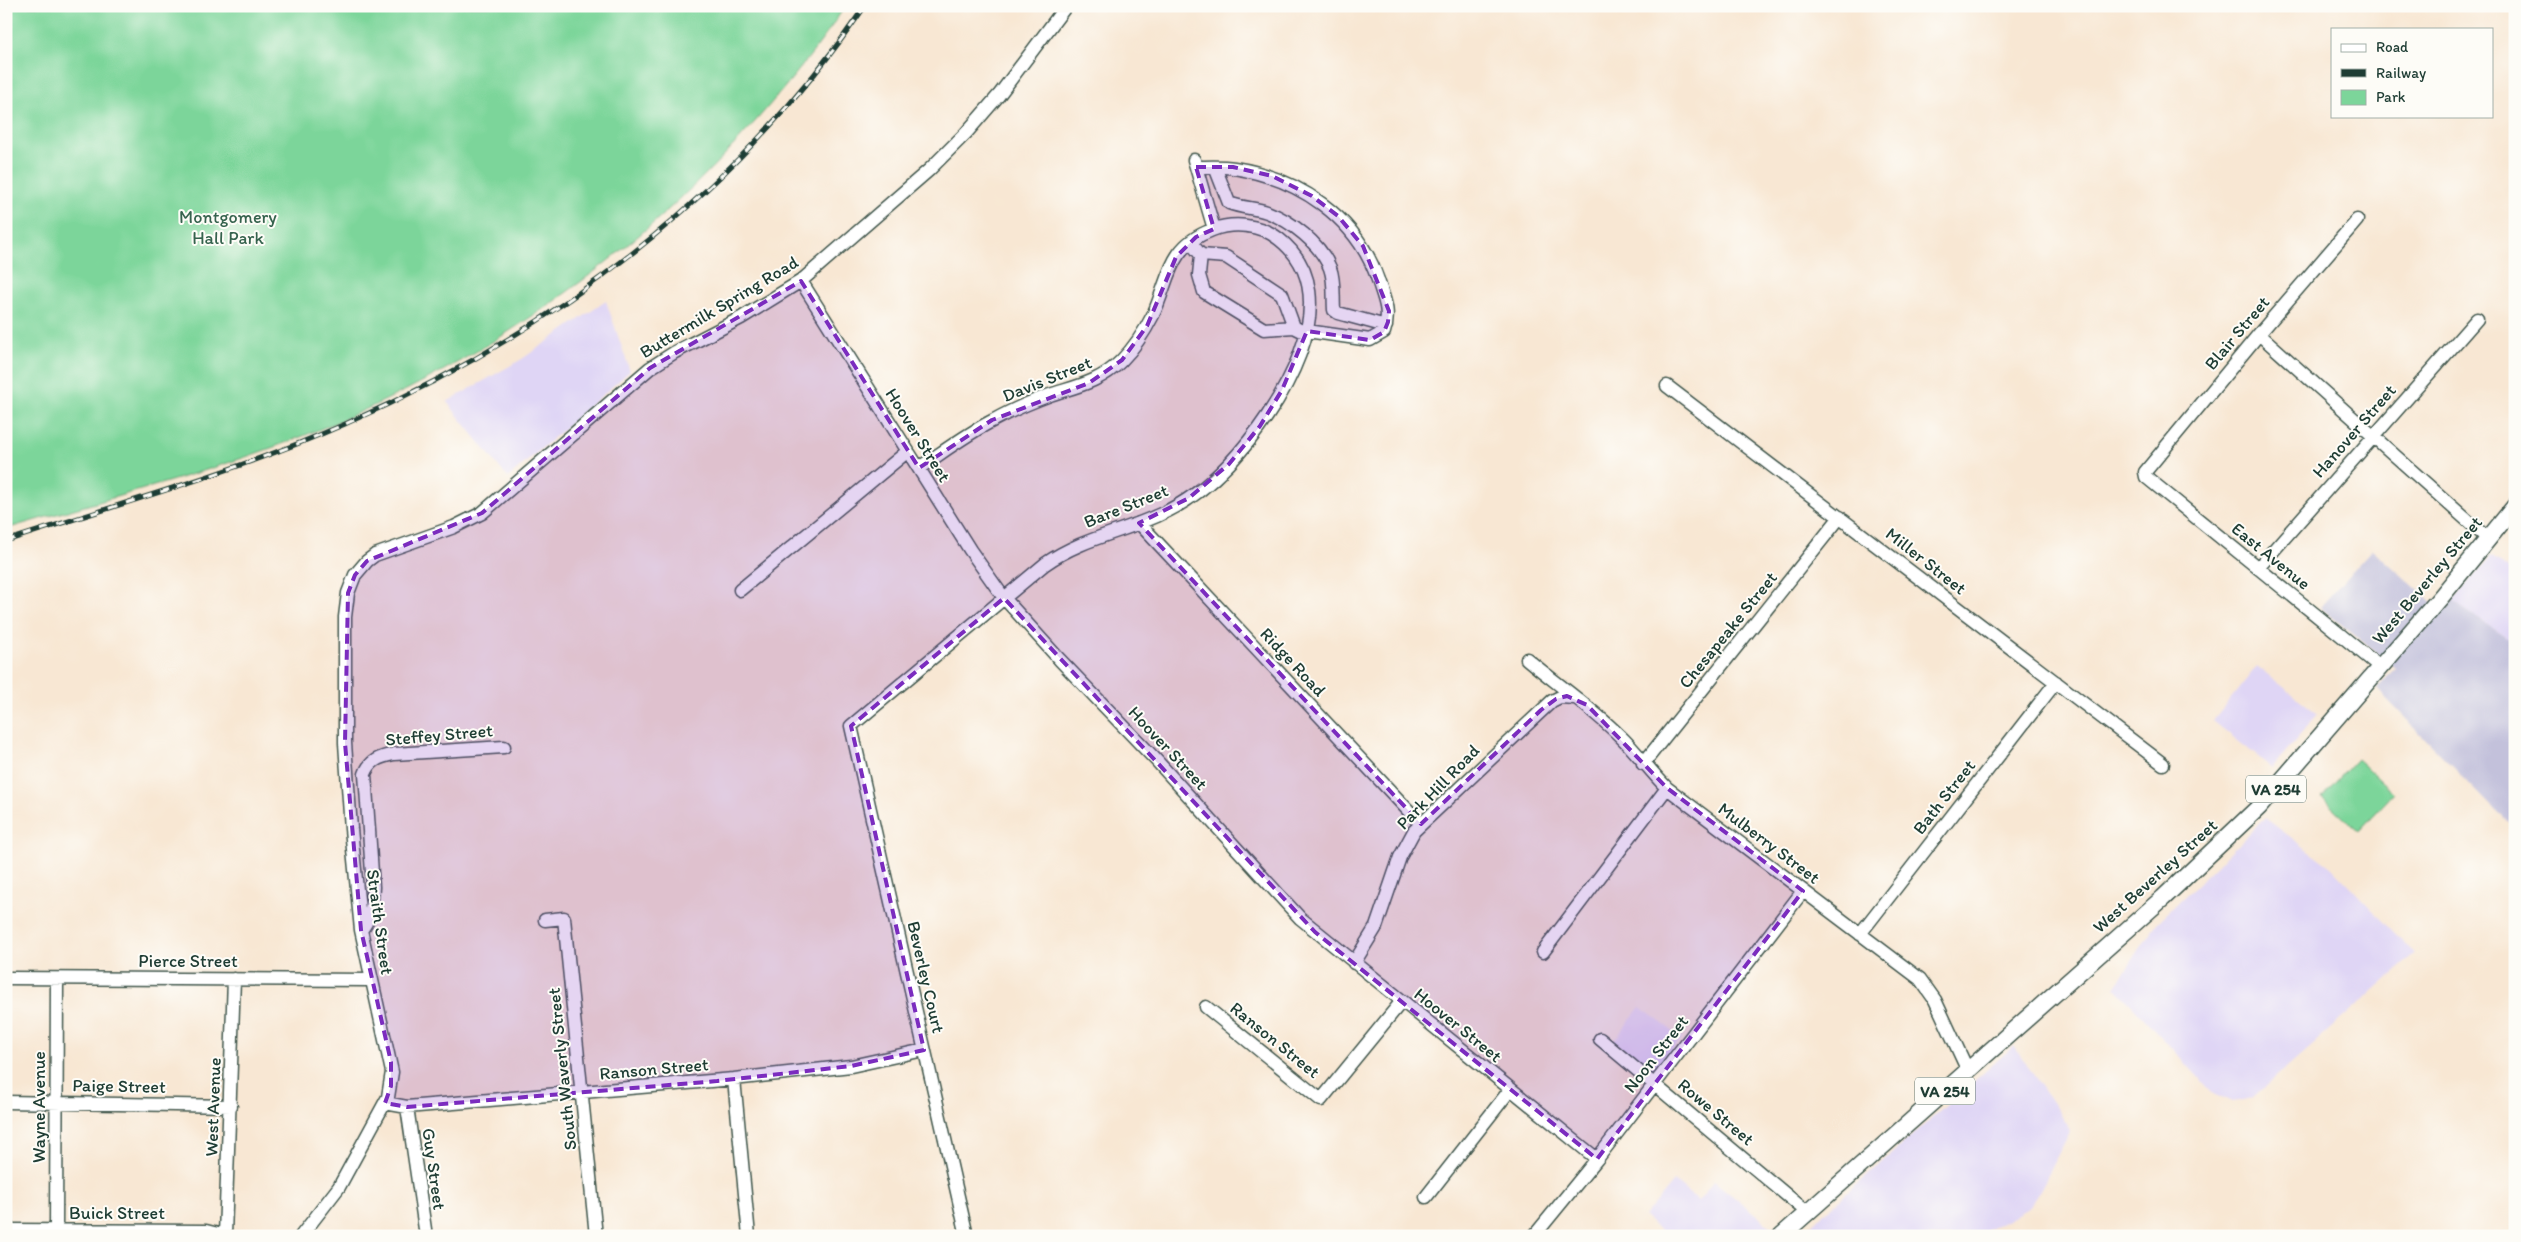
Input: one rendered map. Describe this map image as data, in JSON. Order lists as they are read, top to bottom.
{
  "streets": {
    "main road": ["West Beverley Street", "VA 254"],
    "street": [
      "Buttermilk Spring Road",
      "Blair Street",
      "Davis Street",
      "Hanover Street",
      "Hoover Street",
      "Bare Street",
      "East Avenue",
      "Miller Street",
      "Chesapeake Street",
      "Ridge Road",
      "Steffey Street",
      "Park Hill Road",
      "Bath Street",
      "Mulberry Street",
      "Straith Street",
      "Pierce Street",
      "Beverley Court",
      "Ranson Street",
      "Noon Street",
      "South Waverly Street",
      "Paige Street",
      "Wayne Avenue",
      "West Avenue",
      "Rowe Street",
      "Guy Street",
      "Buick Street"
    ]
  },
  "crossings": [
    ["Buttermilk Spring Road", "Hoover Street"],
    ["Buttermilk Spring Road", "Straith Street"],
    ["Blair Street", "East Avenue"],
    ["Davis Street", "Hoover Street"],
    ["Davis Street", "Bare Street"],
    ["Hanover Street", "East Avenue"],
    ["Hoover Street", "Bare Street"],
    ["Hoover Street", "Park Hill Road"],
    ["Hoover Street", "Ranson Street"],
    ["Hoover Street", "Noon Street"],
    ["Bare Street", "Ridge Road"],
    ["Bare Street", "Beverley Court"],
    ["East Avenue", "West Beverley Street"],
    ["Miller Street", "Chesapeake Street"],
    ["Miller Street", "Bath Street"],
    ["West Beverley Street", "Mulberry Street"],
    ["West Beverley Street", "Rowe Street"],
    ["Chesapeake Street", "Mulberry Street"],
    ["Ridge Road", "Park Hill Road"],
    ["Steffey Street", "Straith Street"],
    ["Park Hill Road", "Mulberry Street"],
    ["Bath Street", "Mulberry Street"],
    ["Mulberry Street", "Noon Street"],
    ["Straith Street", "Pierce Street"],
    ["Straith Street", "Ranson Street"],
    ["Pierce Street", "Wayne Avenue"],
    ["Pierce Street", "West Avenue"],
    ["Beverley Court", "Ranson Street"],
    ["Ranson Street", "South Waverly Street"],
    ["Ranson Street", "Guy Street"],
    ["Noon Street", "Rowe Street"],
    ["Paige Street", "Wayne Avenue"],
    ["Paige Street", "West Avenue"],
    ["Wayne Avenue", "Buick Street"],
    ["West Avenue", "Buick Street"]
  ],
  "parks": ["Montgomery Hall Park"],
  "legend": ["Road", "Railway", "Park"]
}
